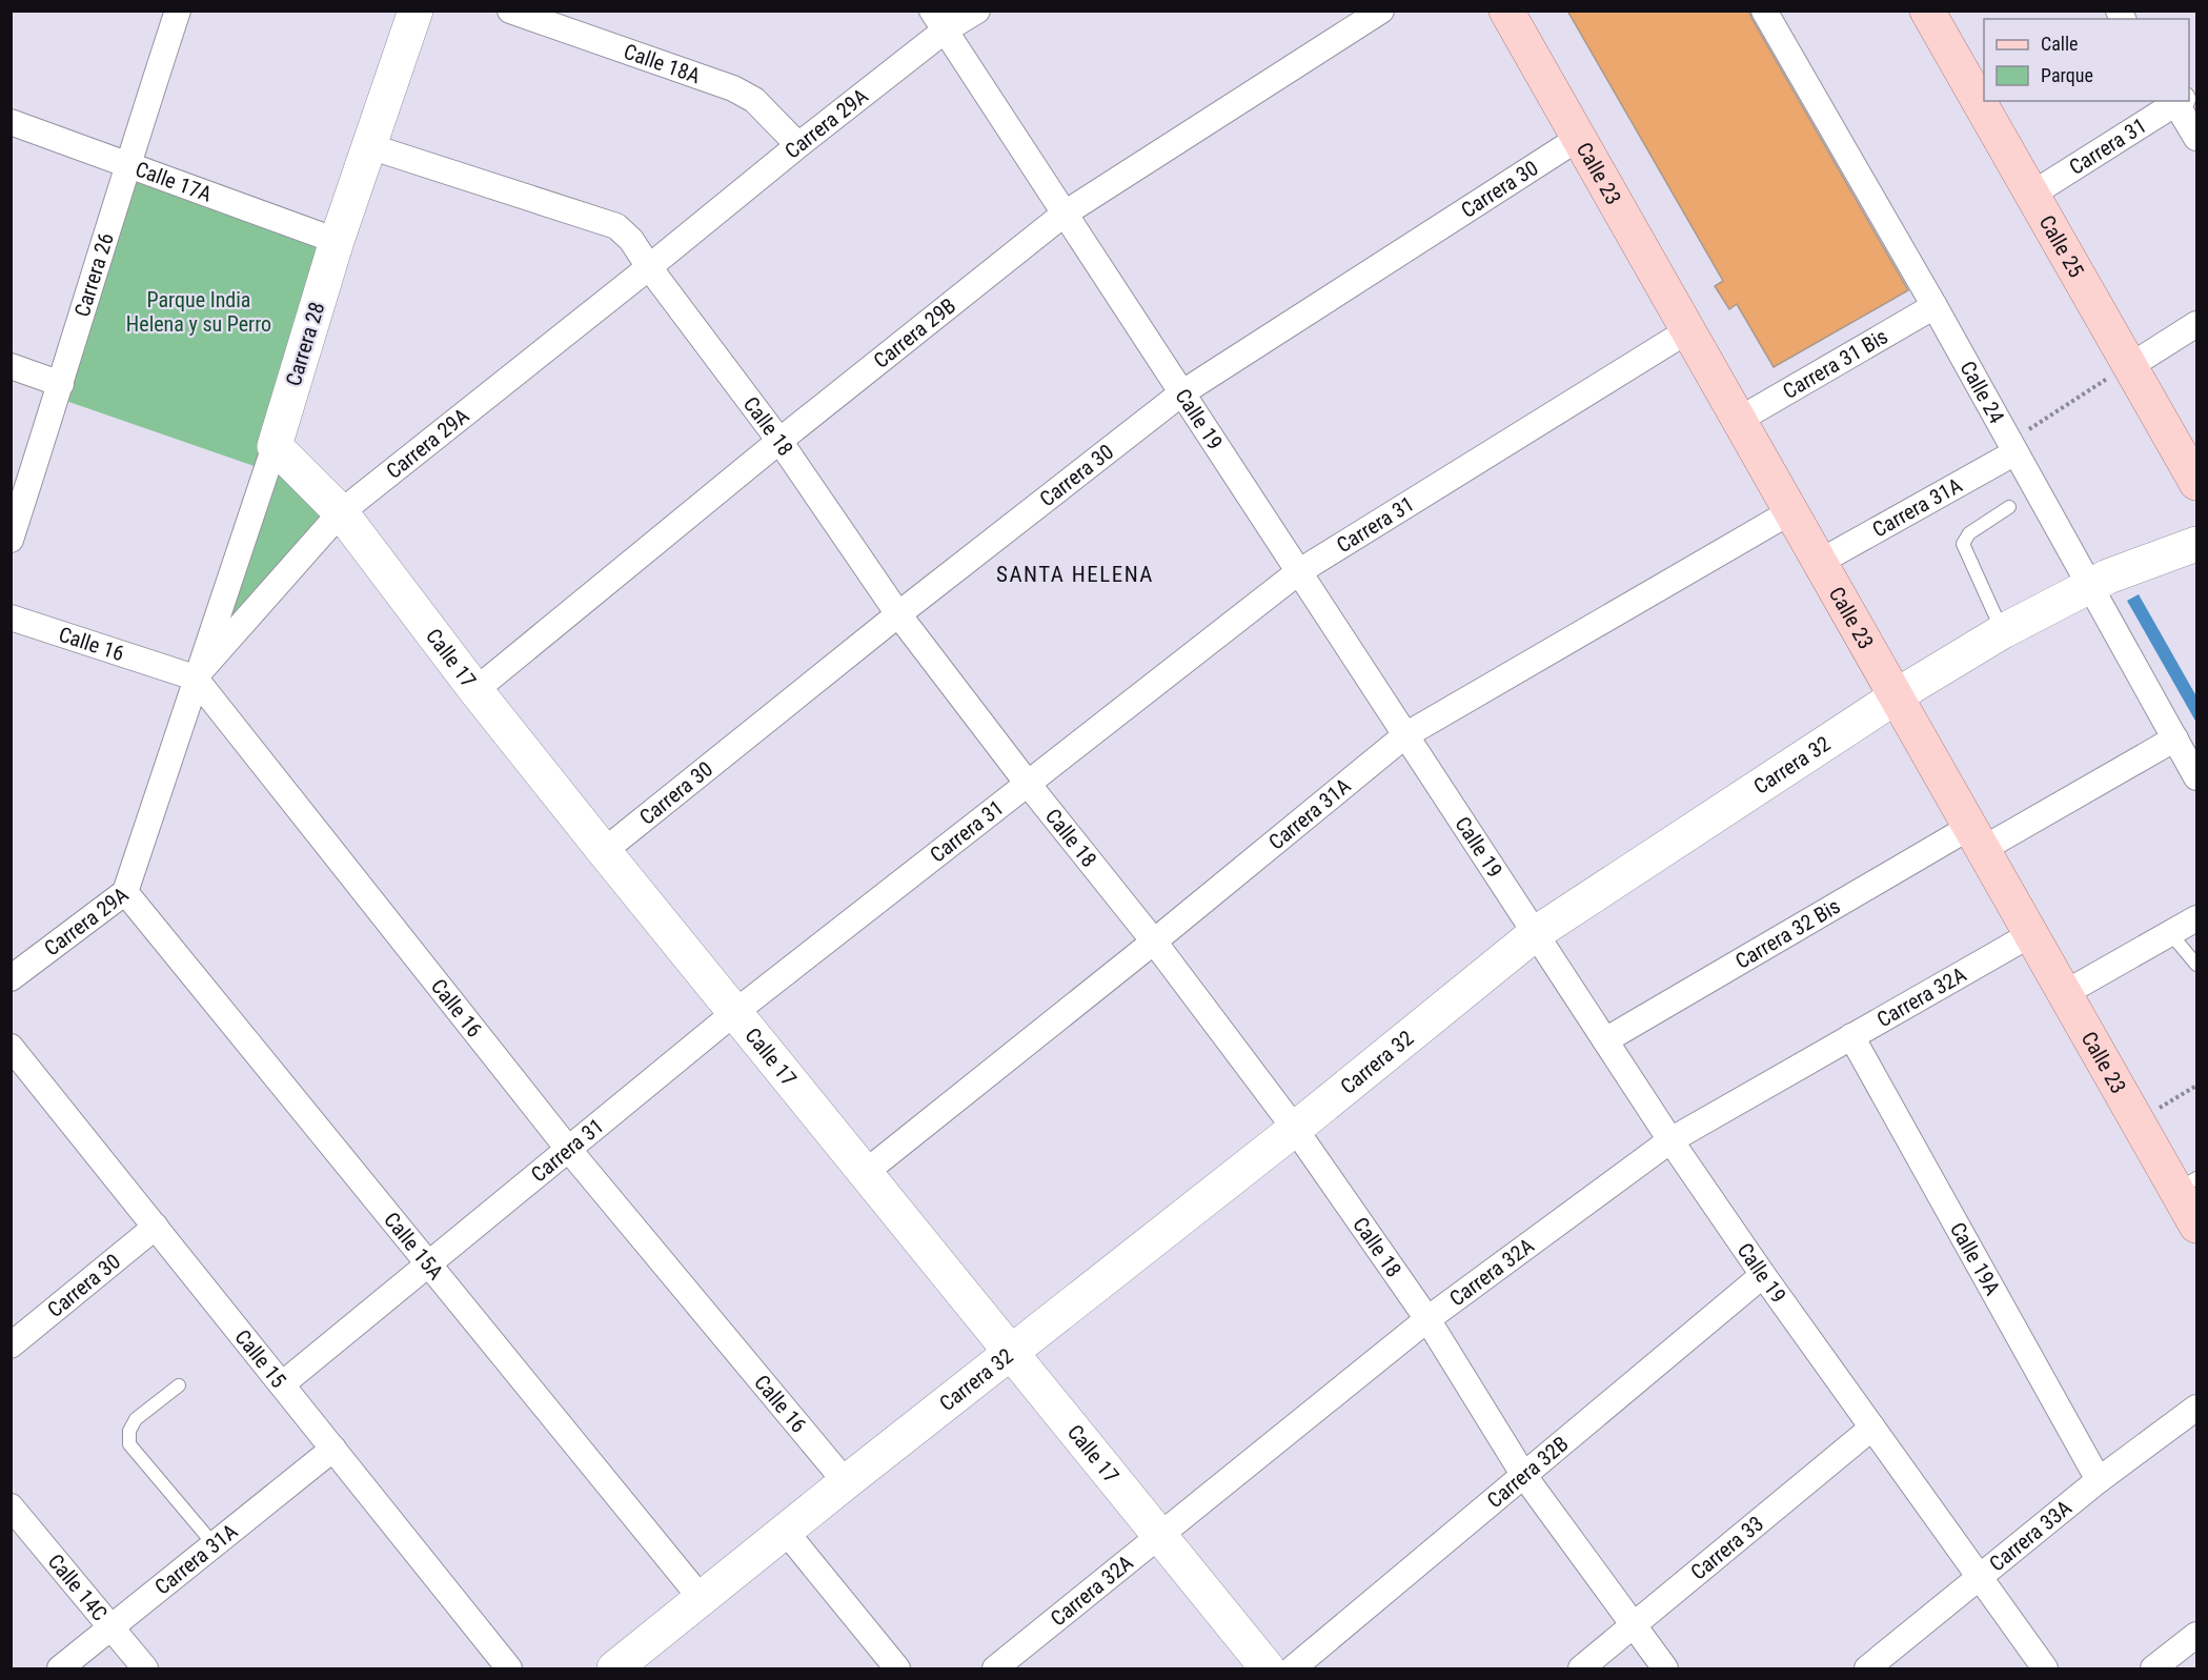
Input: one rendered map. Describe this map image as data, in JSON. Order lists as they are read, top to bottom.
{
  "streets": {
    "main road": ["Calle 23", "Calle 25"],
    "street": [
      "Calle 18A",
      "Carrera 29A",
      "Carrera 31",
      "Calle 17A",
      "Carrera 30",
      "Carrera 26",
      "Carrera 29B",
      "Carrera 28",
      "Carrera 31 Bis",
      "Calle 24",
      "Calle 19",
      "Calle 18",
      "Carrera 31A",
      "Calle 16",
      "Calle 17",
      "Carrera 32",
      "Carrera 32 Bis",
      "Carrera 32A",
      "Calle 15A",
      "Calle 19A",
      "Calle 15",
      "Carrera 32B",
      "Carrera 33A",
      "Carrera 33",
      "Calle 14C"
    ]
  },
  "crossings": [
    ["Calle 18A", "Carrera 29A"],
    ["Carrera 29A", "Carrera 28"],
    ["Carrera 29A", "Calle 19"],
    ["Carrera 29A", "Calle 18"],
    ["Carrera 29A", "Calle 16"],
    ["Carrera 29A", "Calle 17"],
    ["Carrera 29A", "Calle 15A"],
    ["Carrera 31", "Calle 23"],
    ["Carrera 31", "Calle 25"],
    ["Carrera 31", "Calle 19"],
    ["Carrera 31", "Calle 18"],
    ["Carrera 31", "Calle 16"],
    ["Carrera 31", "Calle 17"],
    ["Carrera 31", "Calle 15A"],
    ["Carrera 31", "Calle 15"],
    ["Calle 23", "Carrera 30"],
    ["Calle 23", "Carrera 31 Bis"],
    ["Calle 23", "Carrera 31A"],
    ["Calle 23", "Carrera 32"],
    ["Calle 23", "Carrera 32 Bis"],
    ["Calle 23", "Carrera 32A"],
    ["Calle 17A", "Carrera 26"],
    ["Calle 17A", "Carrera 28"],
    ["Carrera 30", "Calle 19"],
    ["Carrera 30", "Calle 18"],
    ["Carrera 30", "Calle 17"],
    ["Carrera 30", "Calle 15"],
    ["Carrera 29B", "Calle 19"],
    ["Carrera 29B", "Calle 18"],
    ["Carrera 29B", "Calle 17"],
    ["Carrera 28", "Calle 18"],
    ["Carrera 28", "Calle 16"],
    ["Carrera 28", "Calle 17"],
    ["Carrera 31 Bis", "Calle 24"],
    ["Calle 24", "Carrera 31A"],
    ["Calle 24", "Carrera 32"],
    ["Calle 24", "Carrera 32 Bis"],
    ["Calle 19", "Carrera 31A"],
    ["Calle 19", "Carrera 32"],
    ["Calle 19", "Carrera 32 Bis"],
    ["Calle 19", "Carrera 32A"],
    ["Calle 19", "Carrera 32B"],
    ["Calle 19", "Carrera 33A"],
    ["Calle 19", "Carrera 33"],
    ["Calle 18", "Carrera 31A"],
    ["Calle 18", "Carrera 32"],
    ["Calle 18", "Carrera 32A"],
    ["Calle 18", "Carrera 32B"],
    ["Calle 18", "Carrera 33"],
    ["Carrera 31A", "Calle 17"],
    ["Carrera 31A", "Calle 15"],
    ["Carrera 31A", "Calle 14C"],
    ["Calle 16", "Carrera 32"],
    ["Calle 17", "Carrera 32"],
    ["Calle 17", "Carrera 32A"],
    ["Carrera 32", "Calle 15A"],
    ["Carrera 32A", "Calle 19A"],
    ["Calle 19A", "Carrera 33A"]
  ],
  "districts": ["SANTA HELENA"],
  "parks": ["Parque India Helena y su Perro"],
  "legend": ["Calle", "Parque"]
}
